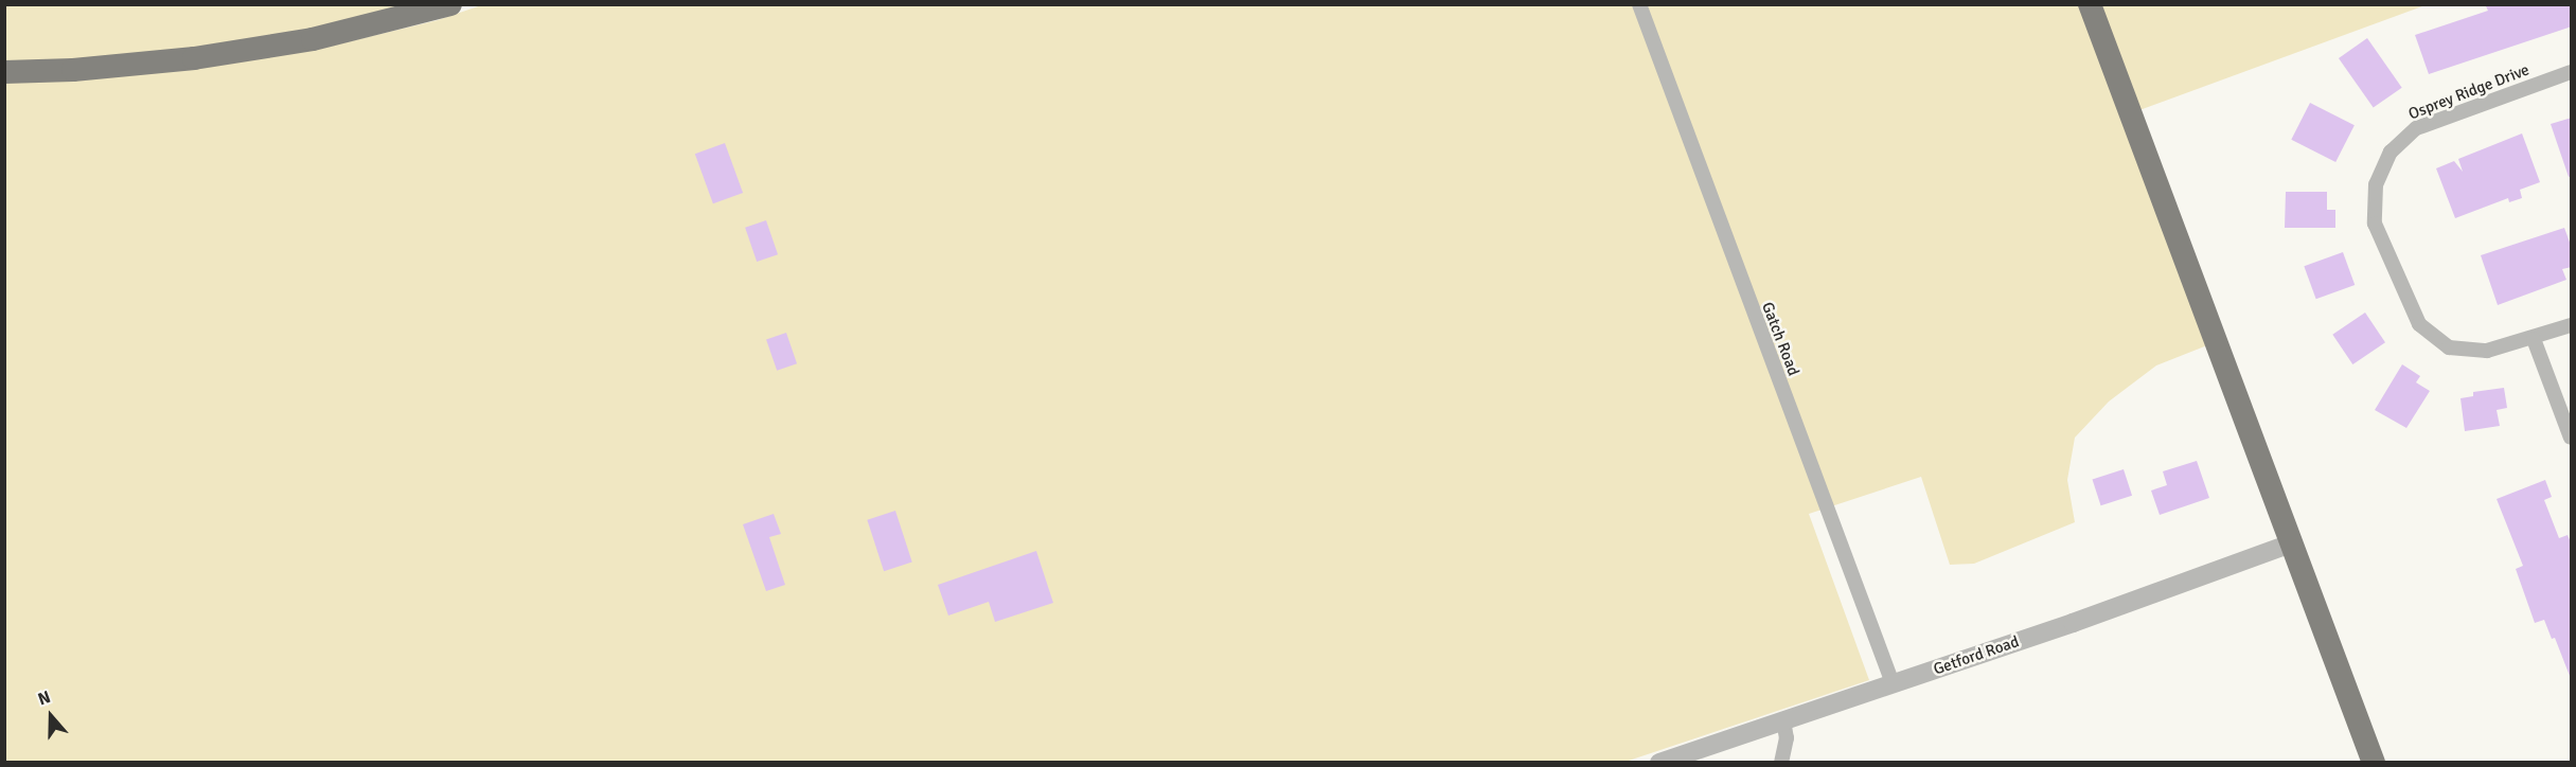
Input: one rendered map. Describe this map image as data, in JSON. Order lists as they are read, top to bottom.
{
  "streets": {
    "street": ["Osprey Ridge Drive", "Gatch Road", "Getford Road"]
  },
  "crossings": [
    ["Gatch Road", "Getford Road"]
  ],
  "north": "top"
}
